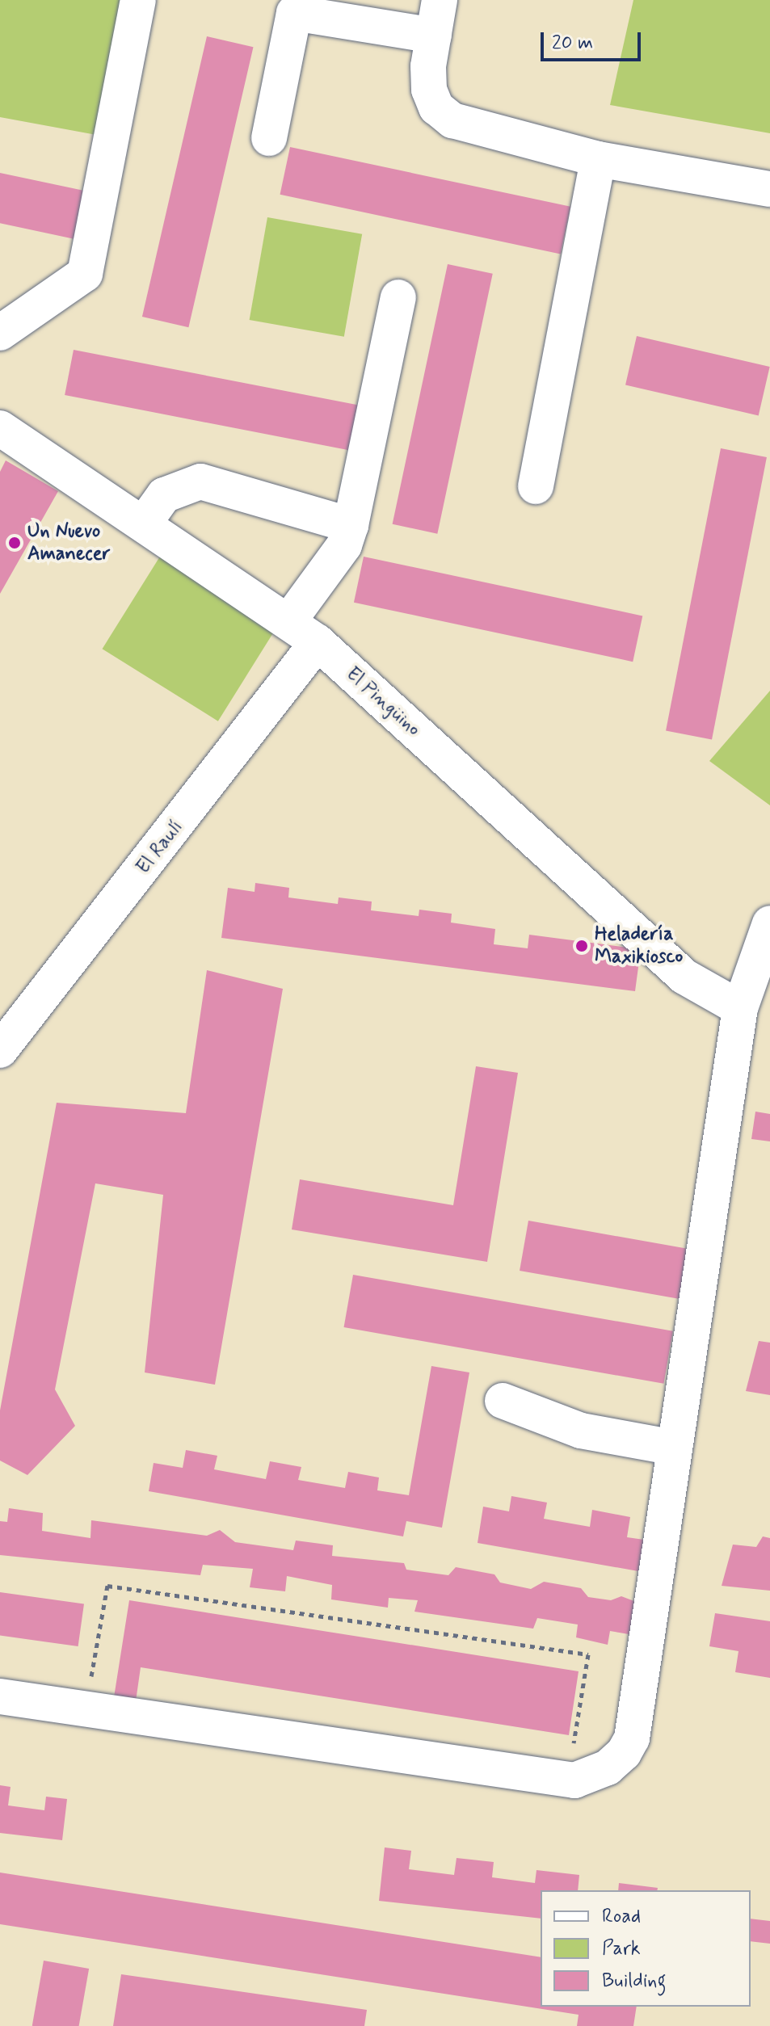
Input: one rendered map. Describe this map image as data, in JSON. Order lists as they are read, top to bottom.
{
  "streets": {
    "street": ["El Pingüino", "El Raulí"]
  },
  "crossings": [
    ["El Pingüino", "El Raulí"]
  ],
  "places": ["Un Nuevo Amanecer", "Heladería Maxikiosco"],
  "legend": ["Road", "Park", "Building"],
  "scale_bar": "20 m"
}
